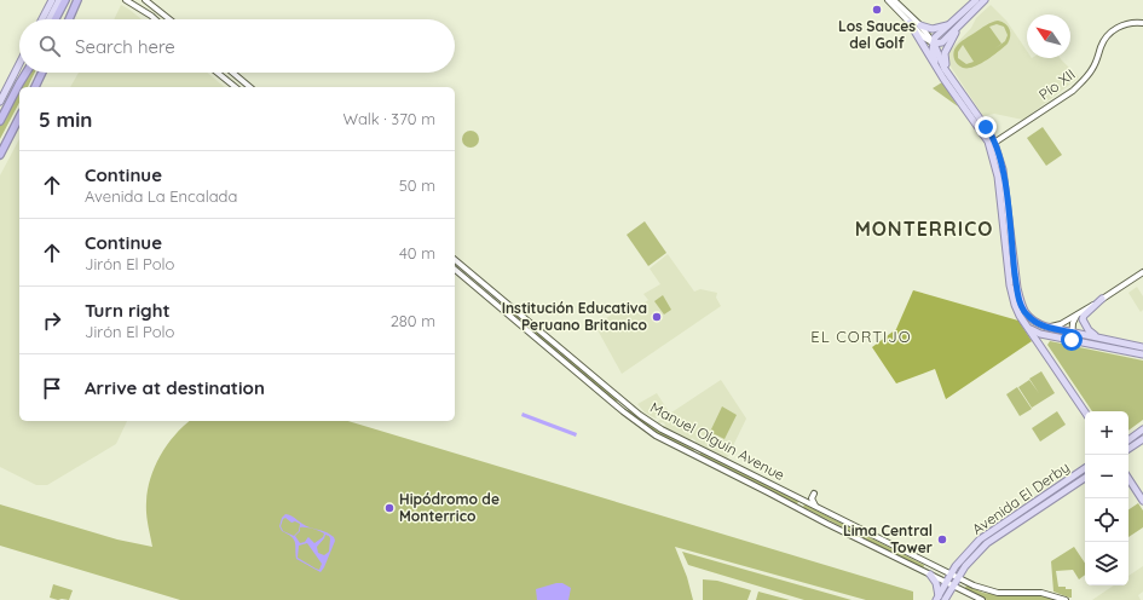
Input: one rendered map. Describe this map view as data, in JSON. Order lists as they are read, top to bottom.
{
  "streets": {
    "main road": ["Avenida El Derby"],
    "street": ["Pío XII", "Manuel Olguin Avenue"]
  },
  "crossings": [
    ["Manuel Olguin Avenue", "Avenida El Derby"]
  ],
  "districts": ["MONTERRICO", "EL CORTIJO"],
  "places": [
    "Los Sauces del Golf",
    "Institución Educativa Peruano Britanico",
    "Hipódromo de Monterrico",
    "Lima Central Tower"
  ],
  "north": "top left",
  "page": {
    "search": "Search here",
    "heading": ["5 min", "Walk · 370 m"],
    "list": [
      ["Continue", "Avenida La Encalada", "50 m"],
      ["Continue", "Jirón El Polo", "40 m"],
      ["Turn right", "Jirón El Polo", "280 m"],
      "Arrive at destination"
    ],
    "map_buttons": ["+", "−"]
  }
}
